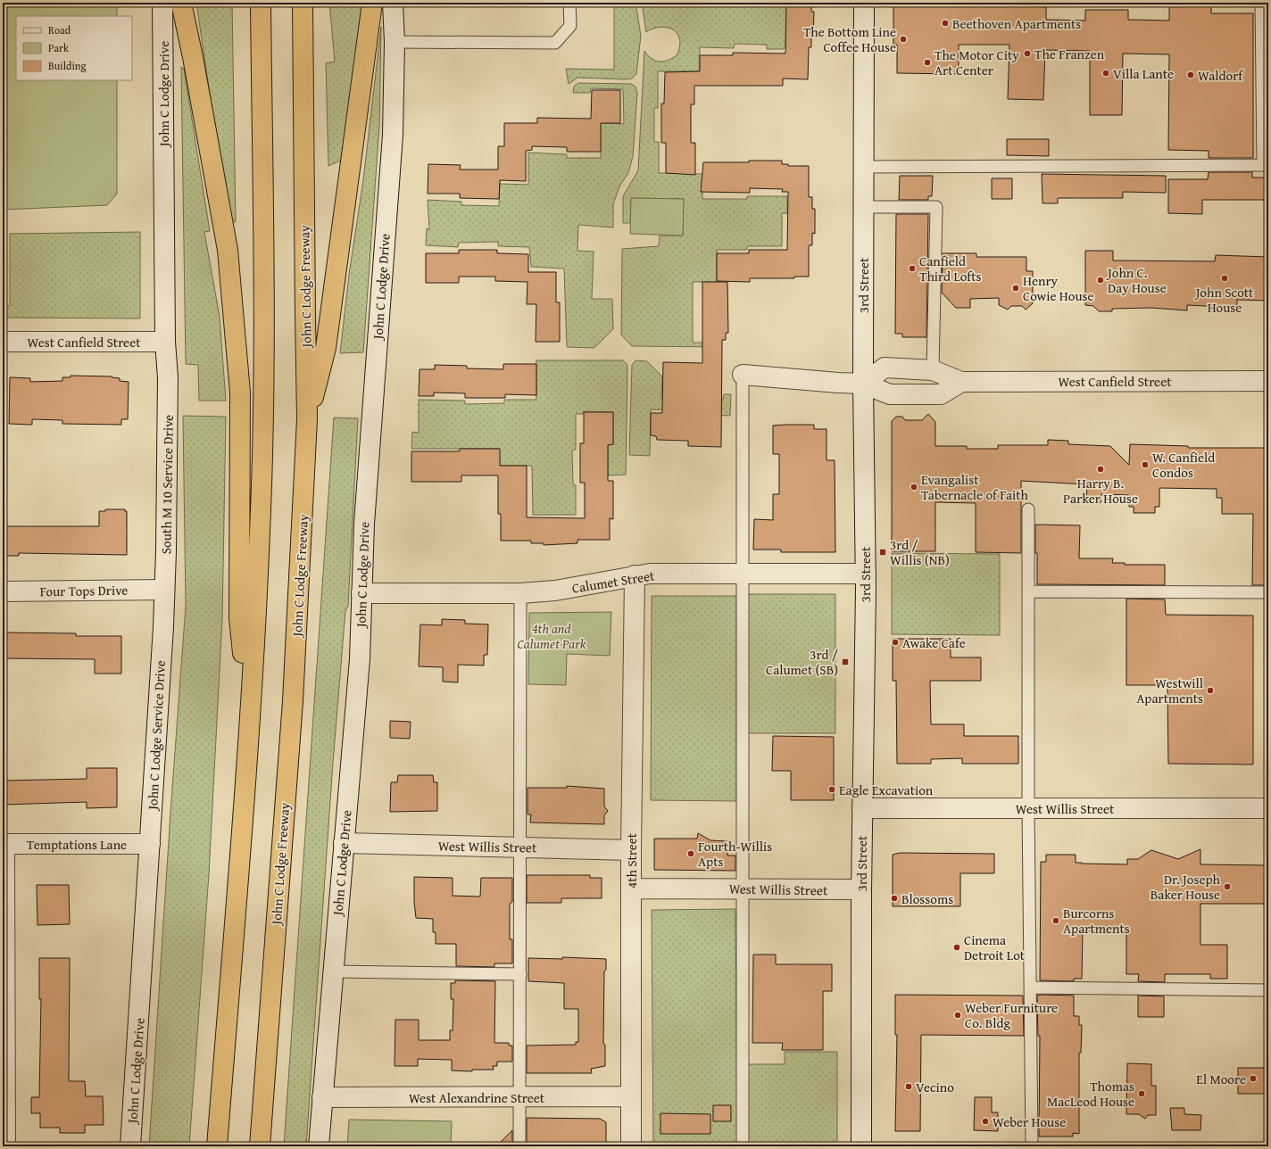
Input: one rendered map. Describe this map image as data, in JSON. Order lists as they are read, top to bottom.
{
  "streets": {
    "highway": ["John C Lodge Freeway"],
    "street": [
      "John C Lodge Drive",
      "3rd Street",
      "West Canfield Street",
      "South M 10 Service Drive",
      "Calumet Street",
      "Four Tops Drive",
      "John C Lodge Service Drive",
      "West Willis Street",
      "Temptations Lane",
      "4th Street",
      "West Alexandrine Street"
    ]
  },
  "crossings": [
    ["John C Lodge Drive", "West Canfield Street"],
    ["John C Lodge Drive", "South M 10 Service Drive"],
    ["John C Lodge Drive", "Calumet Street"],
    ["John C Lodge Drive", "John C Lodge Service Drive"],
    ["John C Lodge Drive", "West Willis Street"],
    ["John C Lodge Drive", "Temptations Lane"],
    ["John C Lodge Drive", "West Alexandrine Street"],
    ["3rd Street", "West Canfield Street"],
    ["3rd Street", "Calumet Street"],
    ["3rd Street", "West Willis Street"],
    ["West Canfield Street", "South M 10 Service Drive"],
    ["South M 10 Service Drive", "Four Tops Drive"],
    ["South M 10 Service Drive", "John C Lodge Service Drive"],
    ["Calumet Street", "4th Street"],
    ["John C Lodge Service Drive", "Temptations Lane"],
    ["West Willis Street", "4th Street"],
    ["4th Street", "West Alexandrine Street"]
  ],
  "parks": ["4th and Calumet Park"],
  "places": {
    "other": [
      "Beethoven Apartments",
      "The Bottom Line Coffee House",
      "The Franzen",
      "The Motor City Art Center",
      "Villa Lante",
      "Waldorf",
      "Canfield Third Lofts",
      "John Scott House",
      "John C. Day House",
      "Henry Cowie House",
      "W. Canfield Condos",
      "Harry B. Parker House",
      "Evangalist Tabernacle of Faith",
      "Awake Cafe",
      "Westwill Apartments",
      "Eagle Excavation",
      "Fourth-Willis Apts",
      "Dr. Joseph Baker House",
      "Blossoms",
      "Burcorns Apartments",
      "Cinema Detroit Lot",
      "Weber Furniture Co. Bldg",
      "El Moore",
      "Vecino",
      "Thomas MacLeod House",
      "Weber House"
    ],
    "transit": ["3rd / Willis (NB)", "3rd / Calumet (SB)"]
  },
  "legend": ["Road", "Park", "Building"]
}
